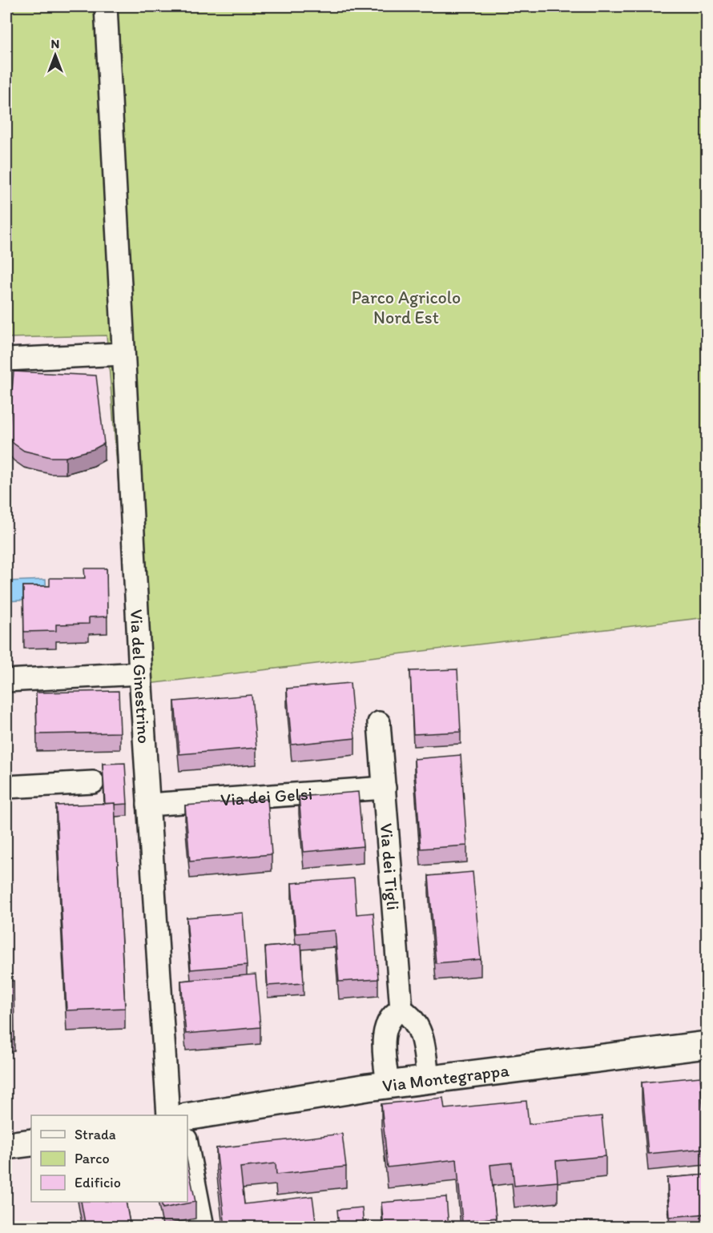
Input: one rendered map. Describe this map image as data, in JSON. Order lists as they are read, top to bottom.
{
  "streets": {
    "street": [
      "Via del Ginestrino",
      "Via dei Gelsi",
      "Via dei Tigli",
      "Via Montegrappa"
    ]
  },
  "crossings": [
    ["Via del Ginestrino", "Via dei Gelsi"],
    ["Via dei Gelsi", "Via dei Tigli"]
  ],
  "parks": ["Parco Agricolo Nord Est"],
  "legend": ["Strada", "Parco", "Edificio"],
  "north": "top"
}
